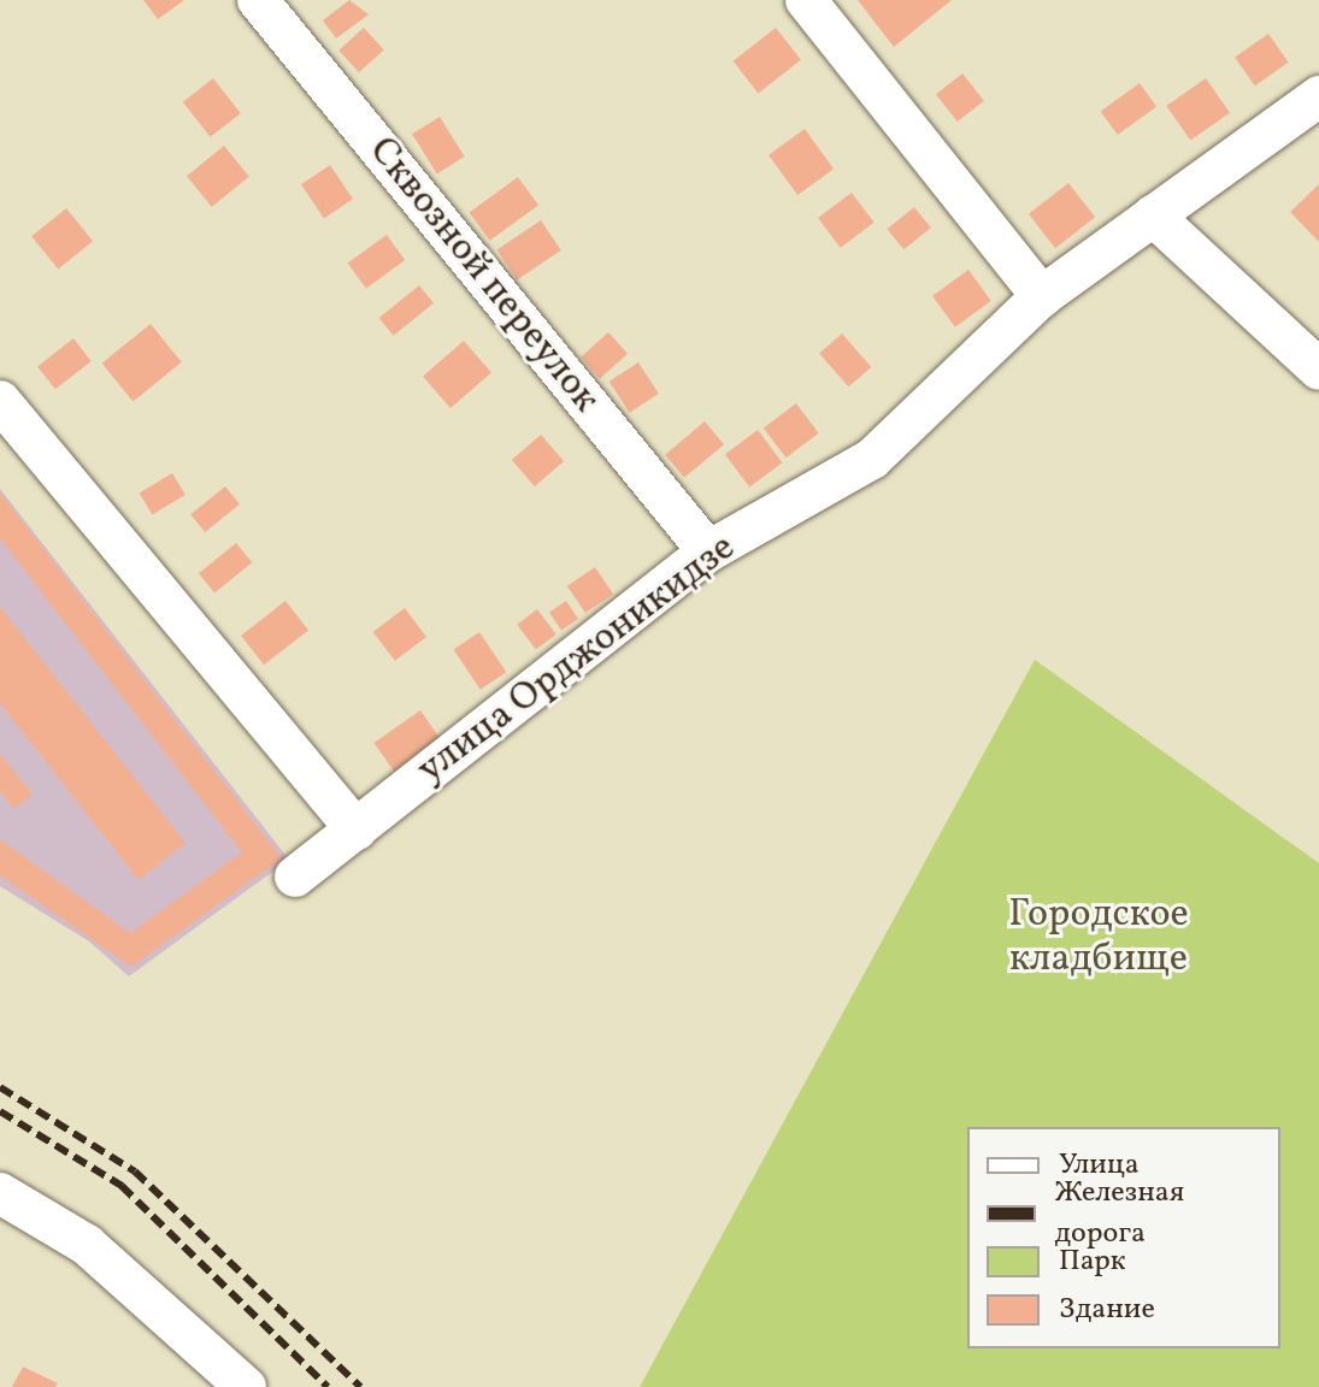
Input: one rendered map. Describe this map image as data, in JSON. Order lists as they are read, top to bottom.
{
  "streets": {
    "street": ["Сквозной переулок", "улица Орджоникидзе"]
  },
  "crossings": [
    ["Сквозной переулок", "улица Орджоникидзе"]
  ],
  "parks": ["Городское кладбище"],
  "legend": [
    "Улица",
    "Железная дорога",
    "Парк",
    "Здание"
  ]
}
